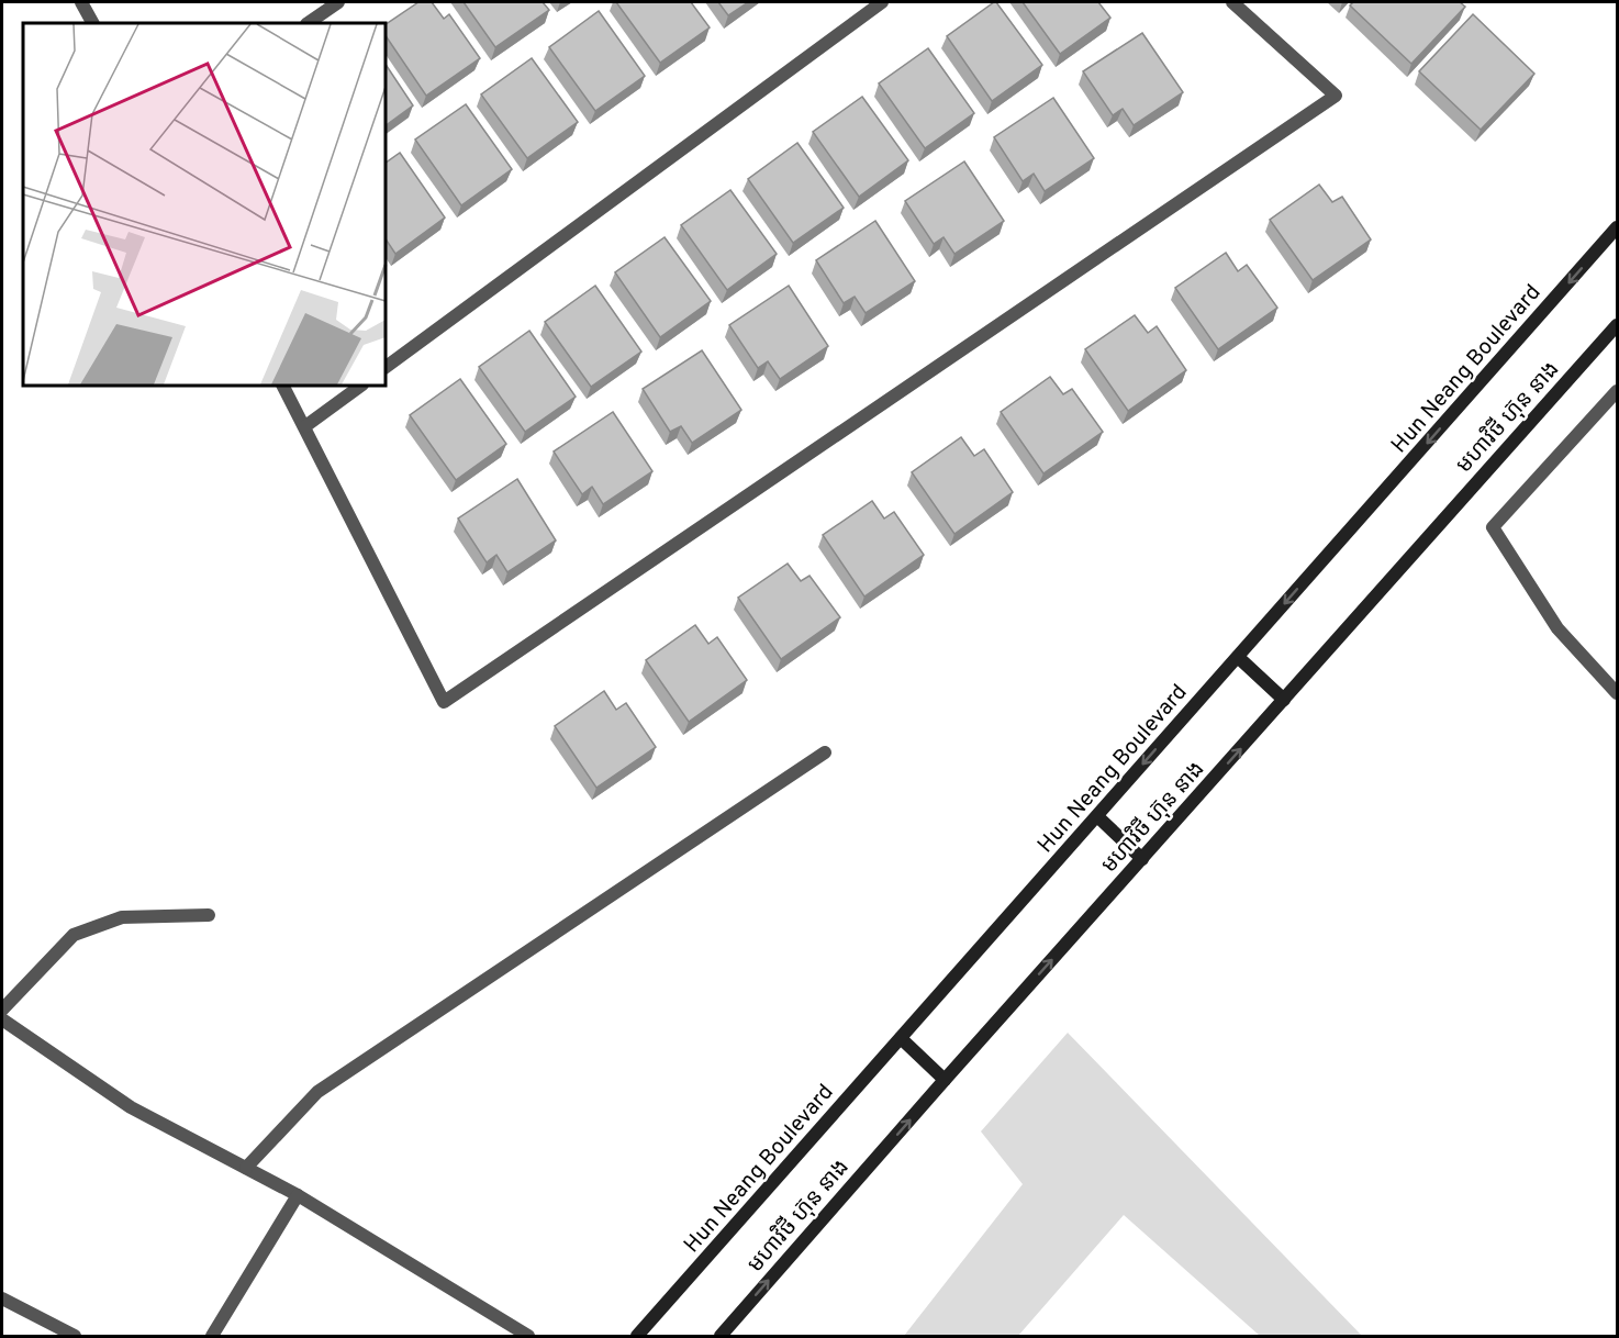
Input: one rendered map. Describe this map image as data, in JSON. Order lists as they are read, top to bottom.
{
  "streets": {
    "main road": ["Hun Neang Boulevard", "មហាវិថី ហ៊ុន នាង"]
  },
  "one_way": ["Hun Neang Boulevard", "មហាវិថី ហ៊ុន នាង"]
}
